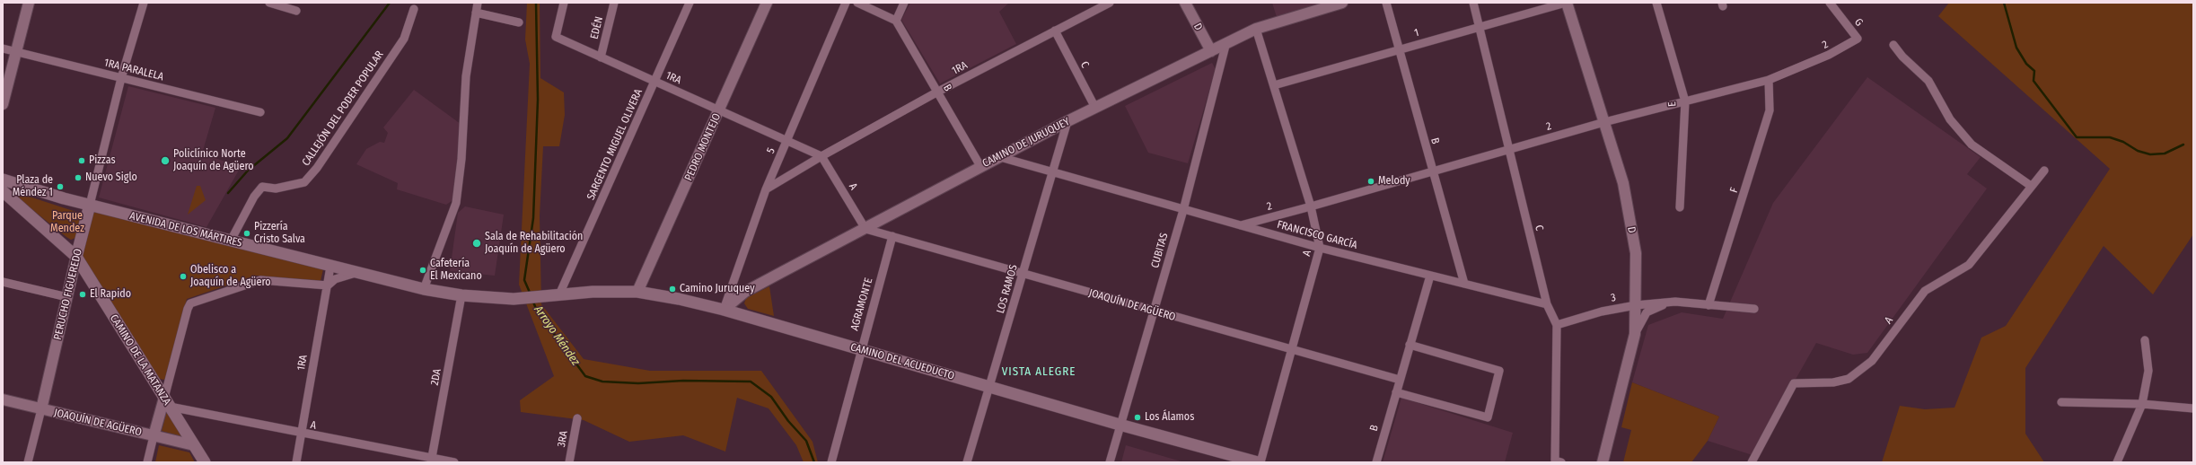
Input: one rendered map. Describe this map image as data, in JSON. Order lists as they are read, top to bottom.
{
  "streets": {
    "main road": [
      "AVENIDA DE LOS MÁRTIRES",
      "PERUCHO FIGUEREDO",
      "CAMINO DE LA MATANZA",
      "CAMINO DEL ACUEDUCTO"
    ],
    "street": [
      "G",
      "D",
      "EDÉN",
      "1",
      "2",
      "C",
      "1RA",
      "1RA PARALELA",
      "B",
      "E",
      "CALLEJÓN DEL PODER POPULAR",
      "CAMINO DE JURUQUEY",
      "SARGENTO MIGUEL OLIVERA",
      "PEDRO MONTEJO",
      "5",
      "A",
      "F",
      "FRANCISCO GARCÍA",
      "CUBITAS",
      "LOS RAMOS",
      "3",
      "AGRAMONTE",
      "JOAQUÍN DE AGÜERO",
      "2DA",
      "3RA"
    ]
  },
  "crossings": [
    ["G", "2"],
    ["D", "1"],
    ["D", "2"],
    ["D", "CAMINO DE JURUQUEY"],
    ["D", "3"],
    ["EDÉN", "1RA"],
    ["1", "C"],
    ["1", "B"],
    ["1", "A"],
    ["2", "C"],
    ["2", "B"],
    ["2", "E"],
    ["2", "A"],
    ["2", "F"],
    ["2", "FRANCISCO GARCÍA"],
    ["C", "1RA"],
    ["C", "CAMINO DE JURUQUEY"],
    ["C", "FRANCISCO GARCÍA"],
    ["C", "3"],
    ["1RA", "B"],
    ["1RA", "SARGENTO MIGUEL OLIVERA"],
    ["1RA", "PEDRO MONTEJO"],
    ["1RA", "5"],
    ["1RA", "A"],
    ["1RA", "AVENIDA DE LOS MÁRTIRES"],
    ["1RA PARALELA", "PERUCHO FIGUEREDO"],
    ["B", "CAMINO DE JURUQUEY"],
    ["B", "FRANCISCO GARCÍA"],
    ["B", "JOAQUÍN DE AGÜERO"],
    ["CALLEJÓN DEL PODER POPULAR", "AVENIDA DE LOS MÁRTIRES"],
    ["CAMINO DE JURUQUEY", "5"],
    ["CAMINO DE JURUQUEY", "A"],
    ["CAMINO DE JURUQUEY", "FRANCISCO GARCÍA"],
    ["CAMINO DE JURUQUEY", "CUBITAS"],
    ["CAMINO DE JURUQUEY", "LOS RAMOS"],
    ["CAMINO DE JURUQUEY", "JOAQUÍN DE AGÜERO"],
    ["CAMINO DE JURUQUEY", "CAMINO DEL ACUEDUCTO"],
    ["SARGENTO MIGUEL OLIVERA", "CAMINO DEL ACUEDUCTO"],
    ["PEDRO MONTEJO", "CAMINO DEL ACUEDUCTO"],
    ["5", "CAMINO DEL ACUEDUCTO"],
    ["A", "FRANCISCO GARCÍA"],
    ["A", "JOAQUÍN DE AGÜERO"],
    ["A", "CAMINO DE LA MATANZA"],
    ["A", "2DA"],
    ["F", "3"],
    ["AVENIDA DE LOS MÁRTIRES", "PERUCHO FIGUEREDO"],
    ["AVENIDA DE LOS MÁRTIRES", "CAMINO DEL ACUEDUCTO"],
    ["AVENIDA DE LOS MÁRTIRES", "2DA"],
    ["FRANCISCO GARCÍA", "CUBITAS"],
    ["FRANCISCO GARCÍA", "LOS RAMOS"],
    ["CUBITAS", "JOAQUÍN DE AGÜERO"],
    ["CUBITAS", "CAMINO DEL ACUEDUCTO"],
    ["LOS RAMOS", "JOAQUÍN DE AGÜERO"],
    ["LOS RAMOS", "CAMINO DEL ACUEDUCTO"],
    ["PERUCHO FIGUEREDO", "JOAQUÍN DE AGÜERO"],
    ["PERUCHO FIGUEREDO", "CAMINO DE LA MATANZA"],
    ["AGRAMONTE", "JOAQUÍN DE AGÜERO"],
    ["AGRAMONTE", "CAMINO DEL ACUEDUCTO"],
    ["JOAQUÍN DE AGÜERO", "CAMINO DE LA MATANZA"]
  ],
  "districts": ["VISTA ALEGRE"],
  "water": ["Arroyo Méndez"],
  "parks": ["Parque Mendez"],
  "places": [
    "Pizzas",
    "Policlínico Norte Joaquín de Agüero",
    "Nuevo Siglo",
    "Melody",
    "Plaza de Méndez 1",
    "Pizzería Cristo Salva",
    "Sala de Rehabilitación Joaquín de Agüero",
    "Cafetería El Mexicano",
    "Obelisco a Joaquín de Agüero",
    "Camino Juruquey",
    "El Rapido",
    "Los Álamos"
  ]
}
